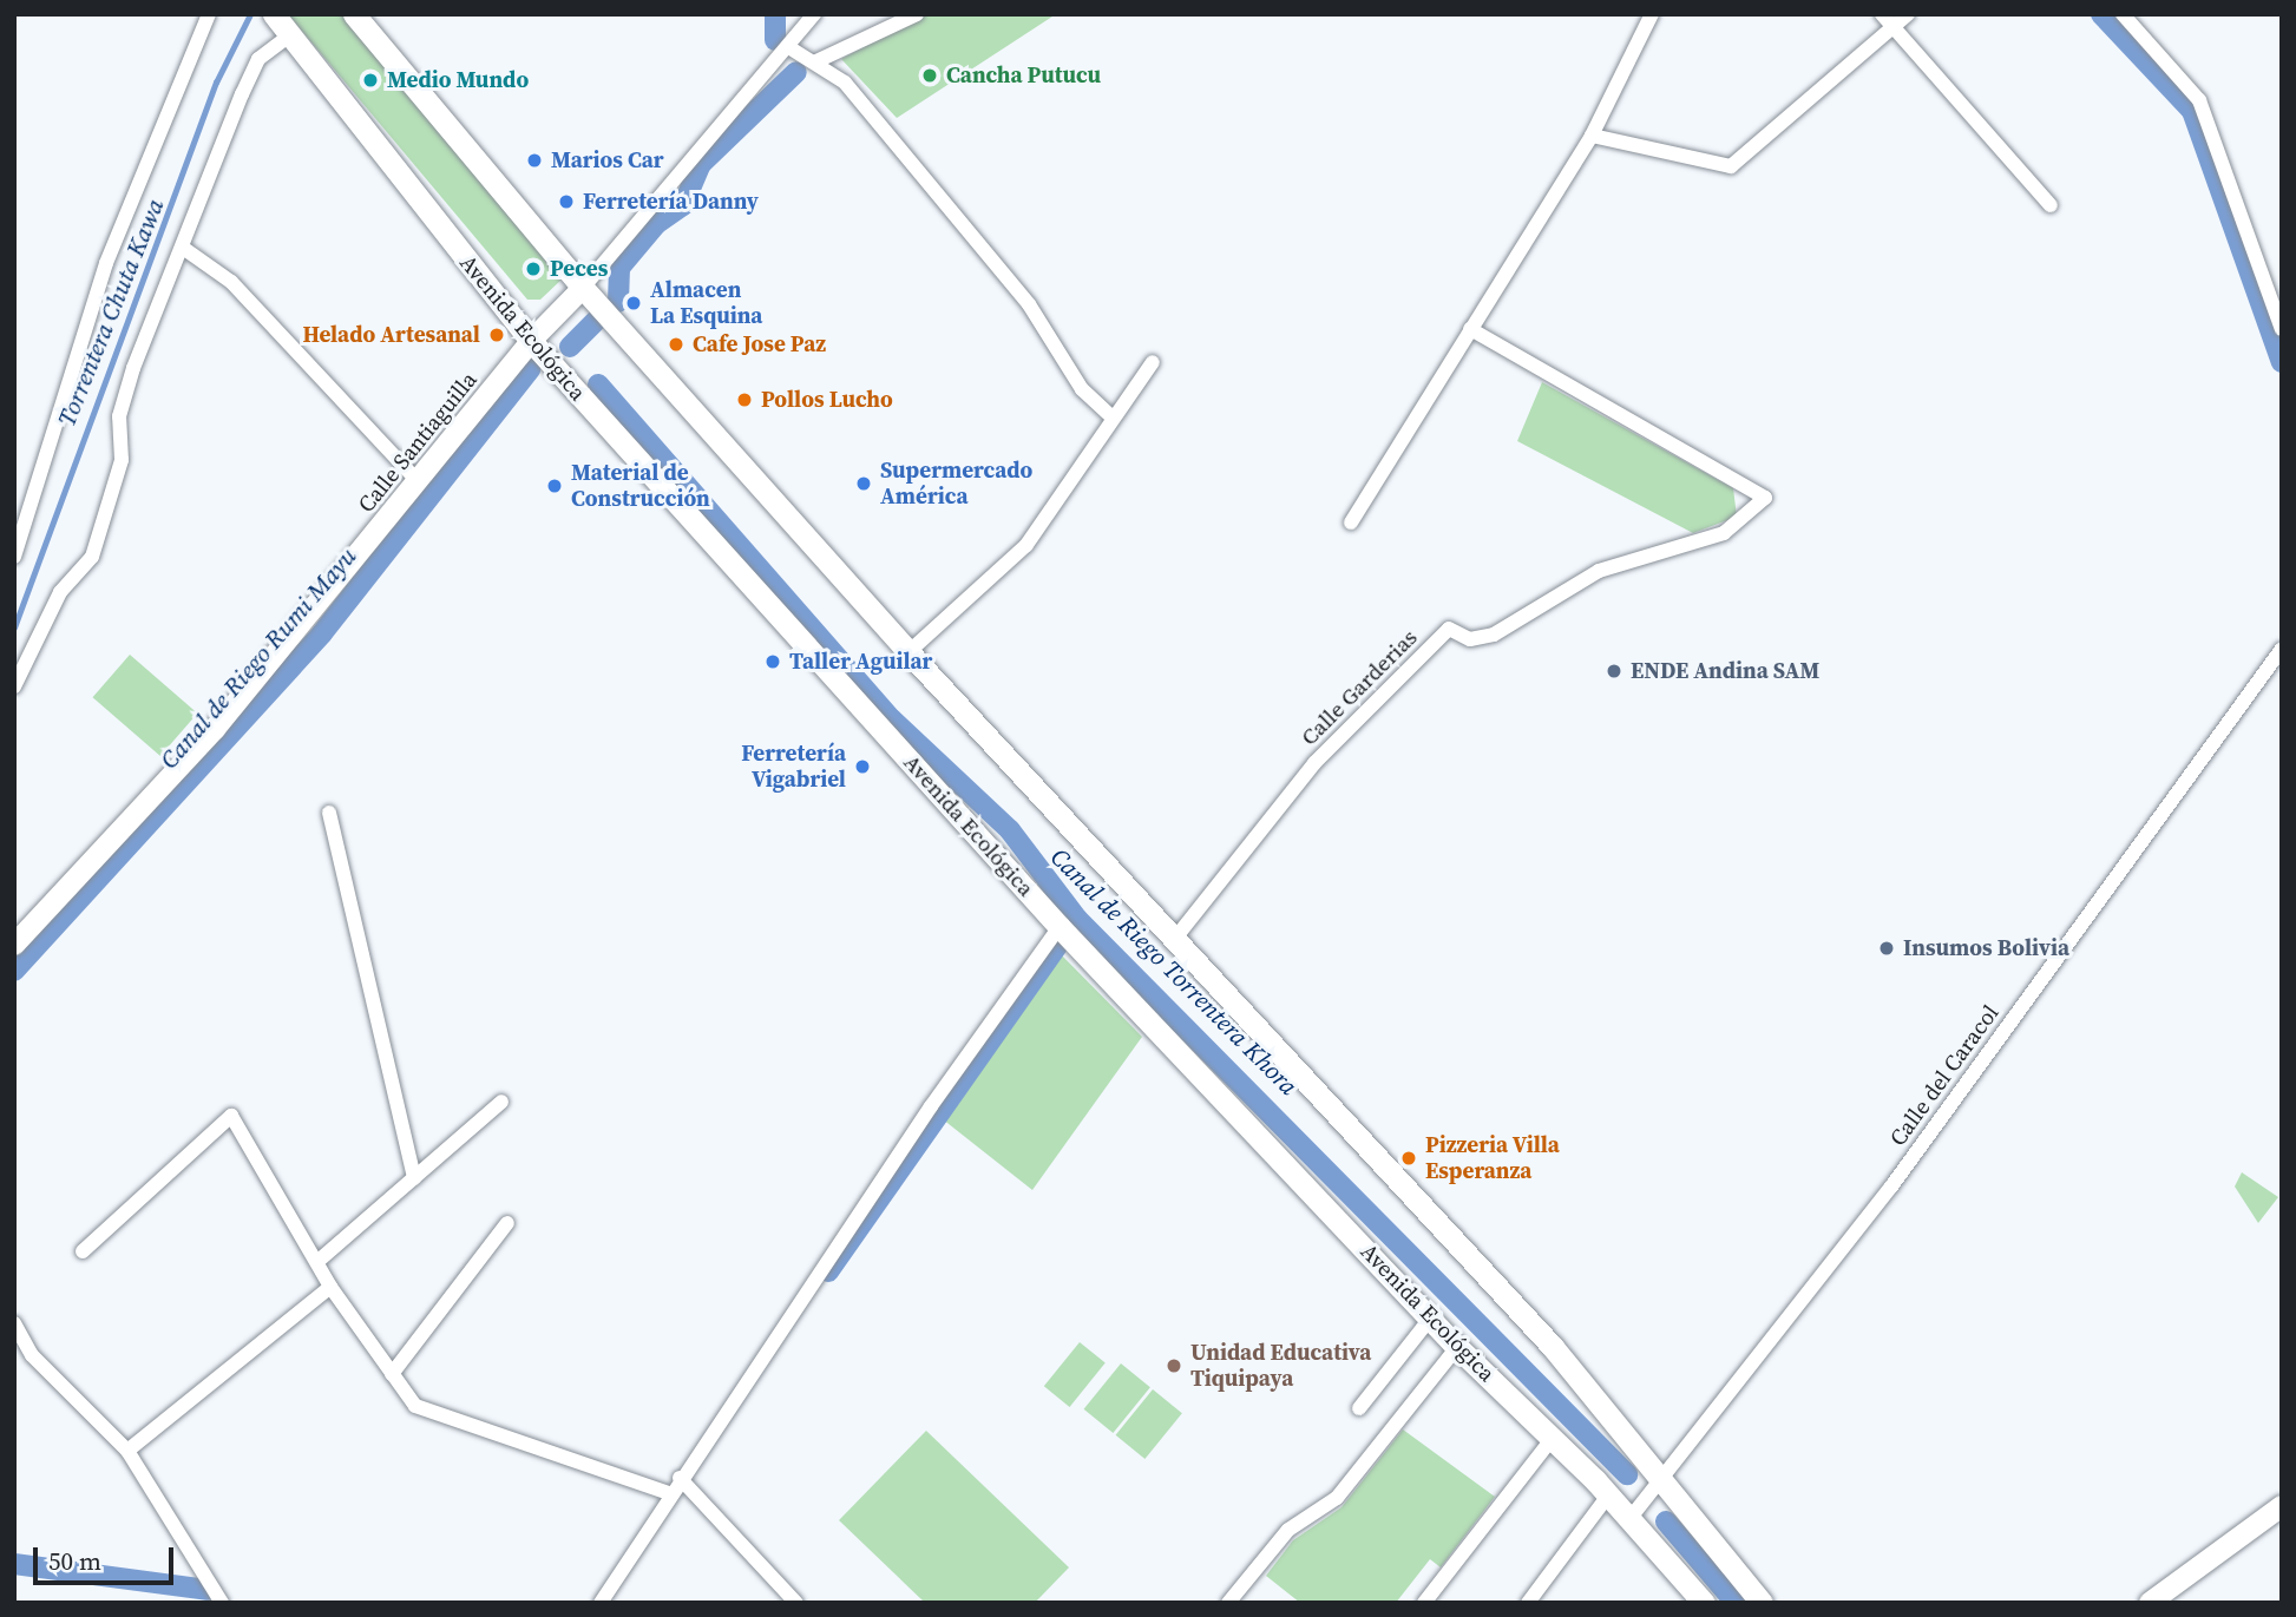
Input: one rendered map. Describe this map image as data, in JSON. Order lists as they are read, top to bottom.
{
  "streets": {
    "main road": ["Avenida Ecológica"],
    "street": ["Calle Santiaguilla", "Calle Garderias", "Calle del Caracol"]
  },
  "crossings": [
    ["Avenida Ecológica", "Calle Santiaguilla"],
    ["Avenida Ecológica", "Calle del Caracol"]
  ],
  "water": ["Torrentera Chuta Kawa", "Canal de Riego Rumi Mayu", "Canal de Riego Torrentera Khora"],
  "places": [
    "Cancha Putucu",
    "Medio Mundo",
    "Marios Car",
    "Ferretería Danny",
    "Peces",
    "Almacen La Esquina",
    "Helado Artesanal",
    "Cafe Jose Paz",
    "Pollos Lucho",
    "Supermercado América",
    "Material de Construcción",
    "Taller Aguilar",
    "ENDE Andina SAM",
    "Ferretería Vigabriel",
    "Insumos Bolivia",
    "Pizzeria Villa Esperanza",
    "Unidad Educativa Tiquipaya"
  ],
  "scale_bar": "50 m"
}
